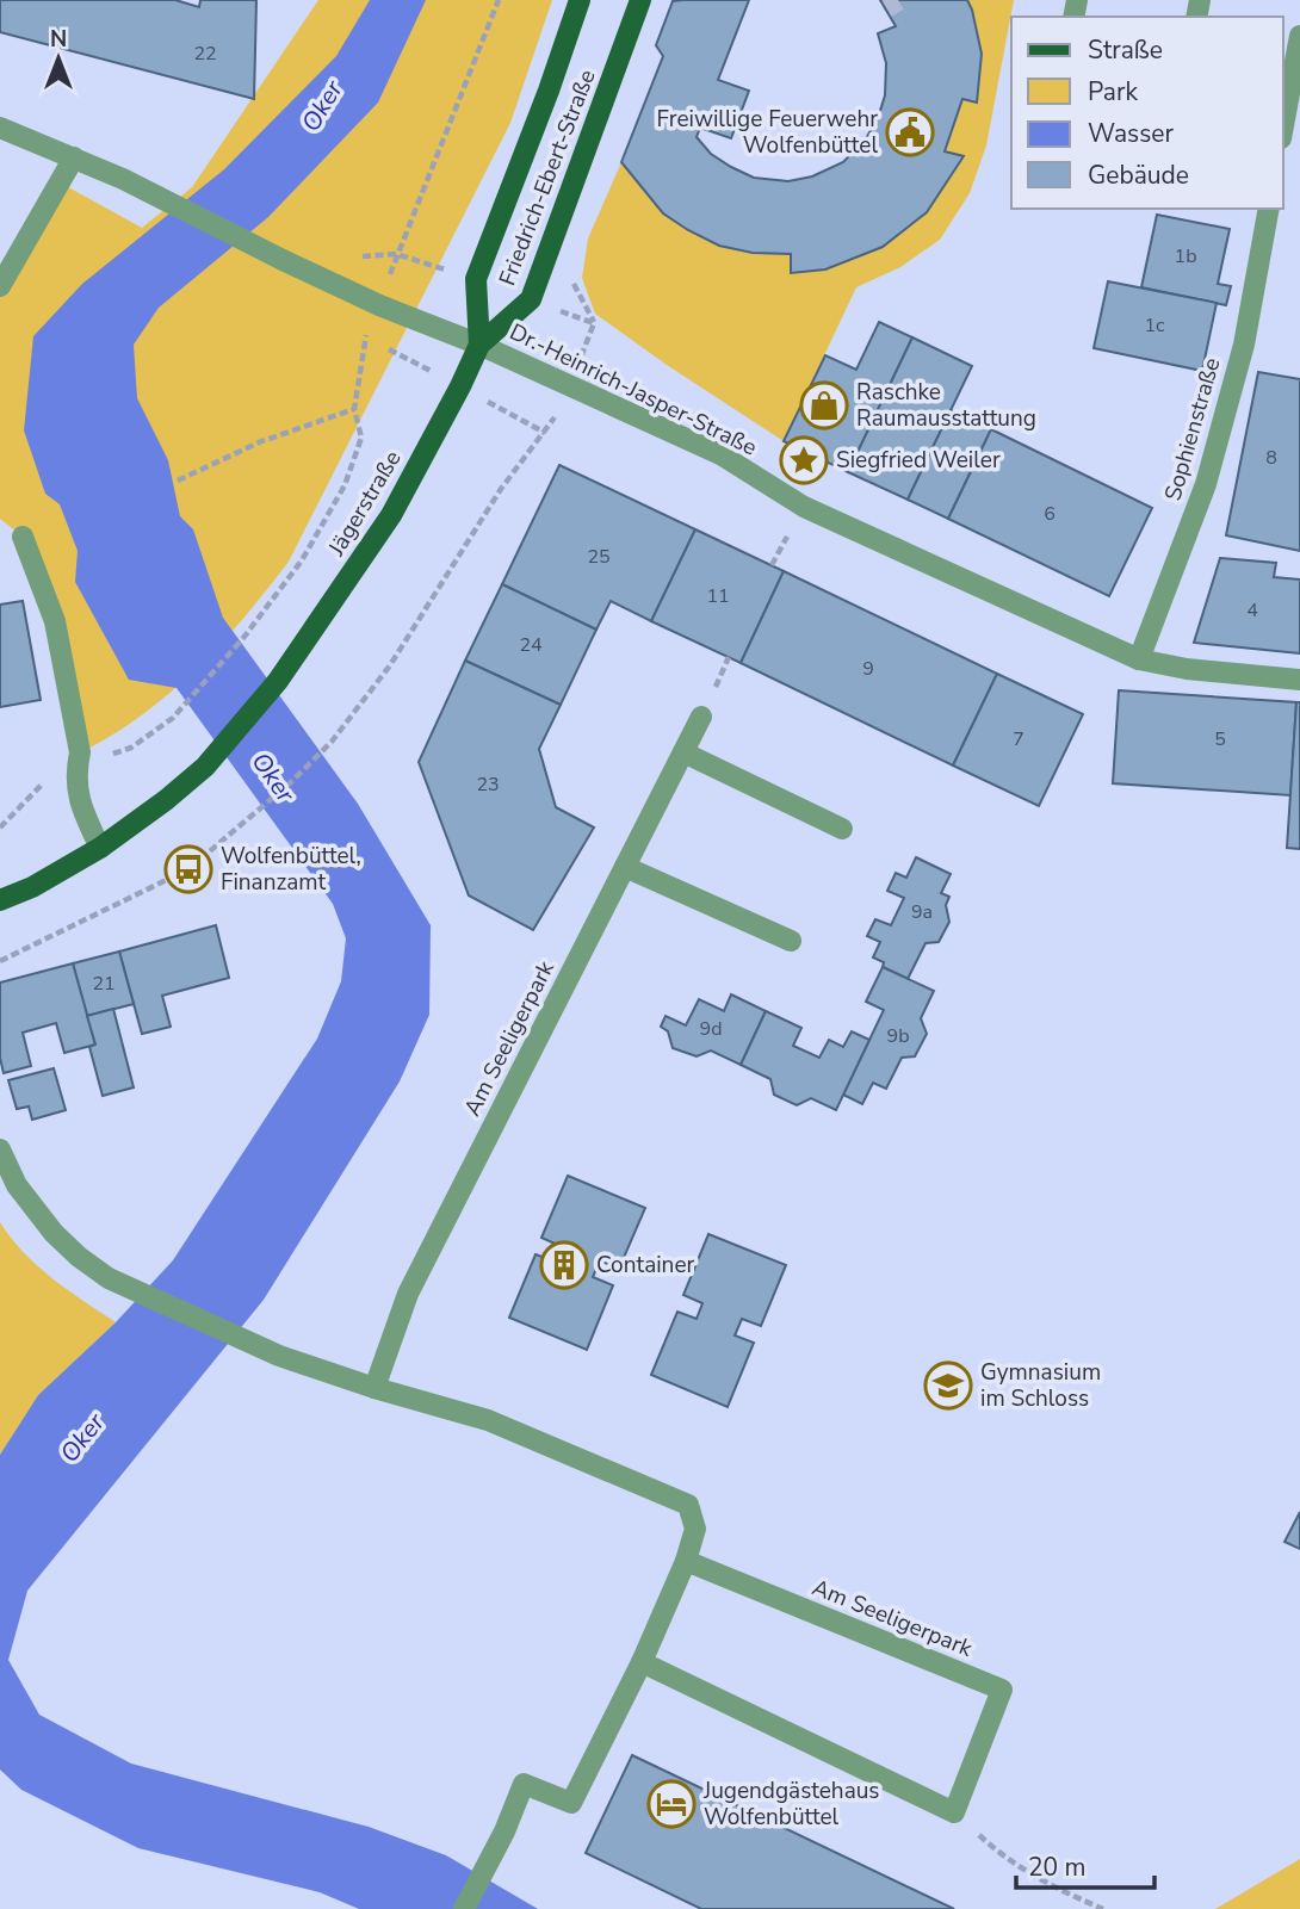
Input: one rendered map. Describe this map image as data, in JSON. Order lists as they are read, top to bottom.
{
  "streets": {
    "main road": ["Friedrich-Ebert-Straße", "Jägerstraße"],
    "street": ["Dr.-Heinrich-Jasper-Straße", "Sophienstraße", "Am Seeligerpark"]
  },
  "crossings": [
    ["Friedrich-Ebert-Straße", "Dr.-Heinrich-Jasper-Straße"],
    ["Friedrich-Ebert-Straße", "Jägerstraße"],
    ["Dr.-Heinrich-Jasper-Straße", "Sophienstraße"],
    ["Dr.-Heinrich-Jasper-Straße", "Jägerstraße"]
  ],
  "water": ["Oker"],
  "places": {
    "public building": ["Freiwillige Feuerwehr Wolfenbüttel"],
    "shop": ["Raschke Raumausstattung"],
    "place": ["Siegfried Weiler"],
    "bus stop": ["Wolfenbüttel, Finanzamt"],
    "building": ["Container"],
    "school or university": ["Gymnasium im Schloss"],
    "hotel": ["Jugendgästehaus Wolfenbüttel"]
  },
  "house_numbers": [
    "22",
    "1b",
    "1c",
    "8",
    "6",
    "25",
    "11",
    "4",
    "24",
    "9",
    "7",
    "5",
    "23",
    "9a",
    "21",
    "9d",
    "9b"
  ],
  "legend": [
    "Straße",
    "Park",
    "Wasser",
    "Gebäude"
  ],
  "scale_bar": "20 m",
  "north": "top"
}
